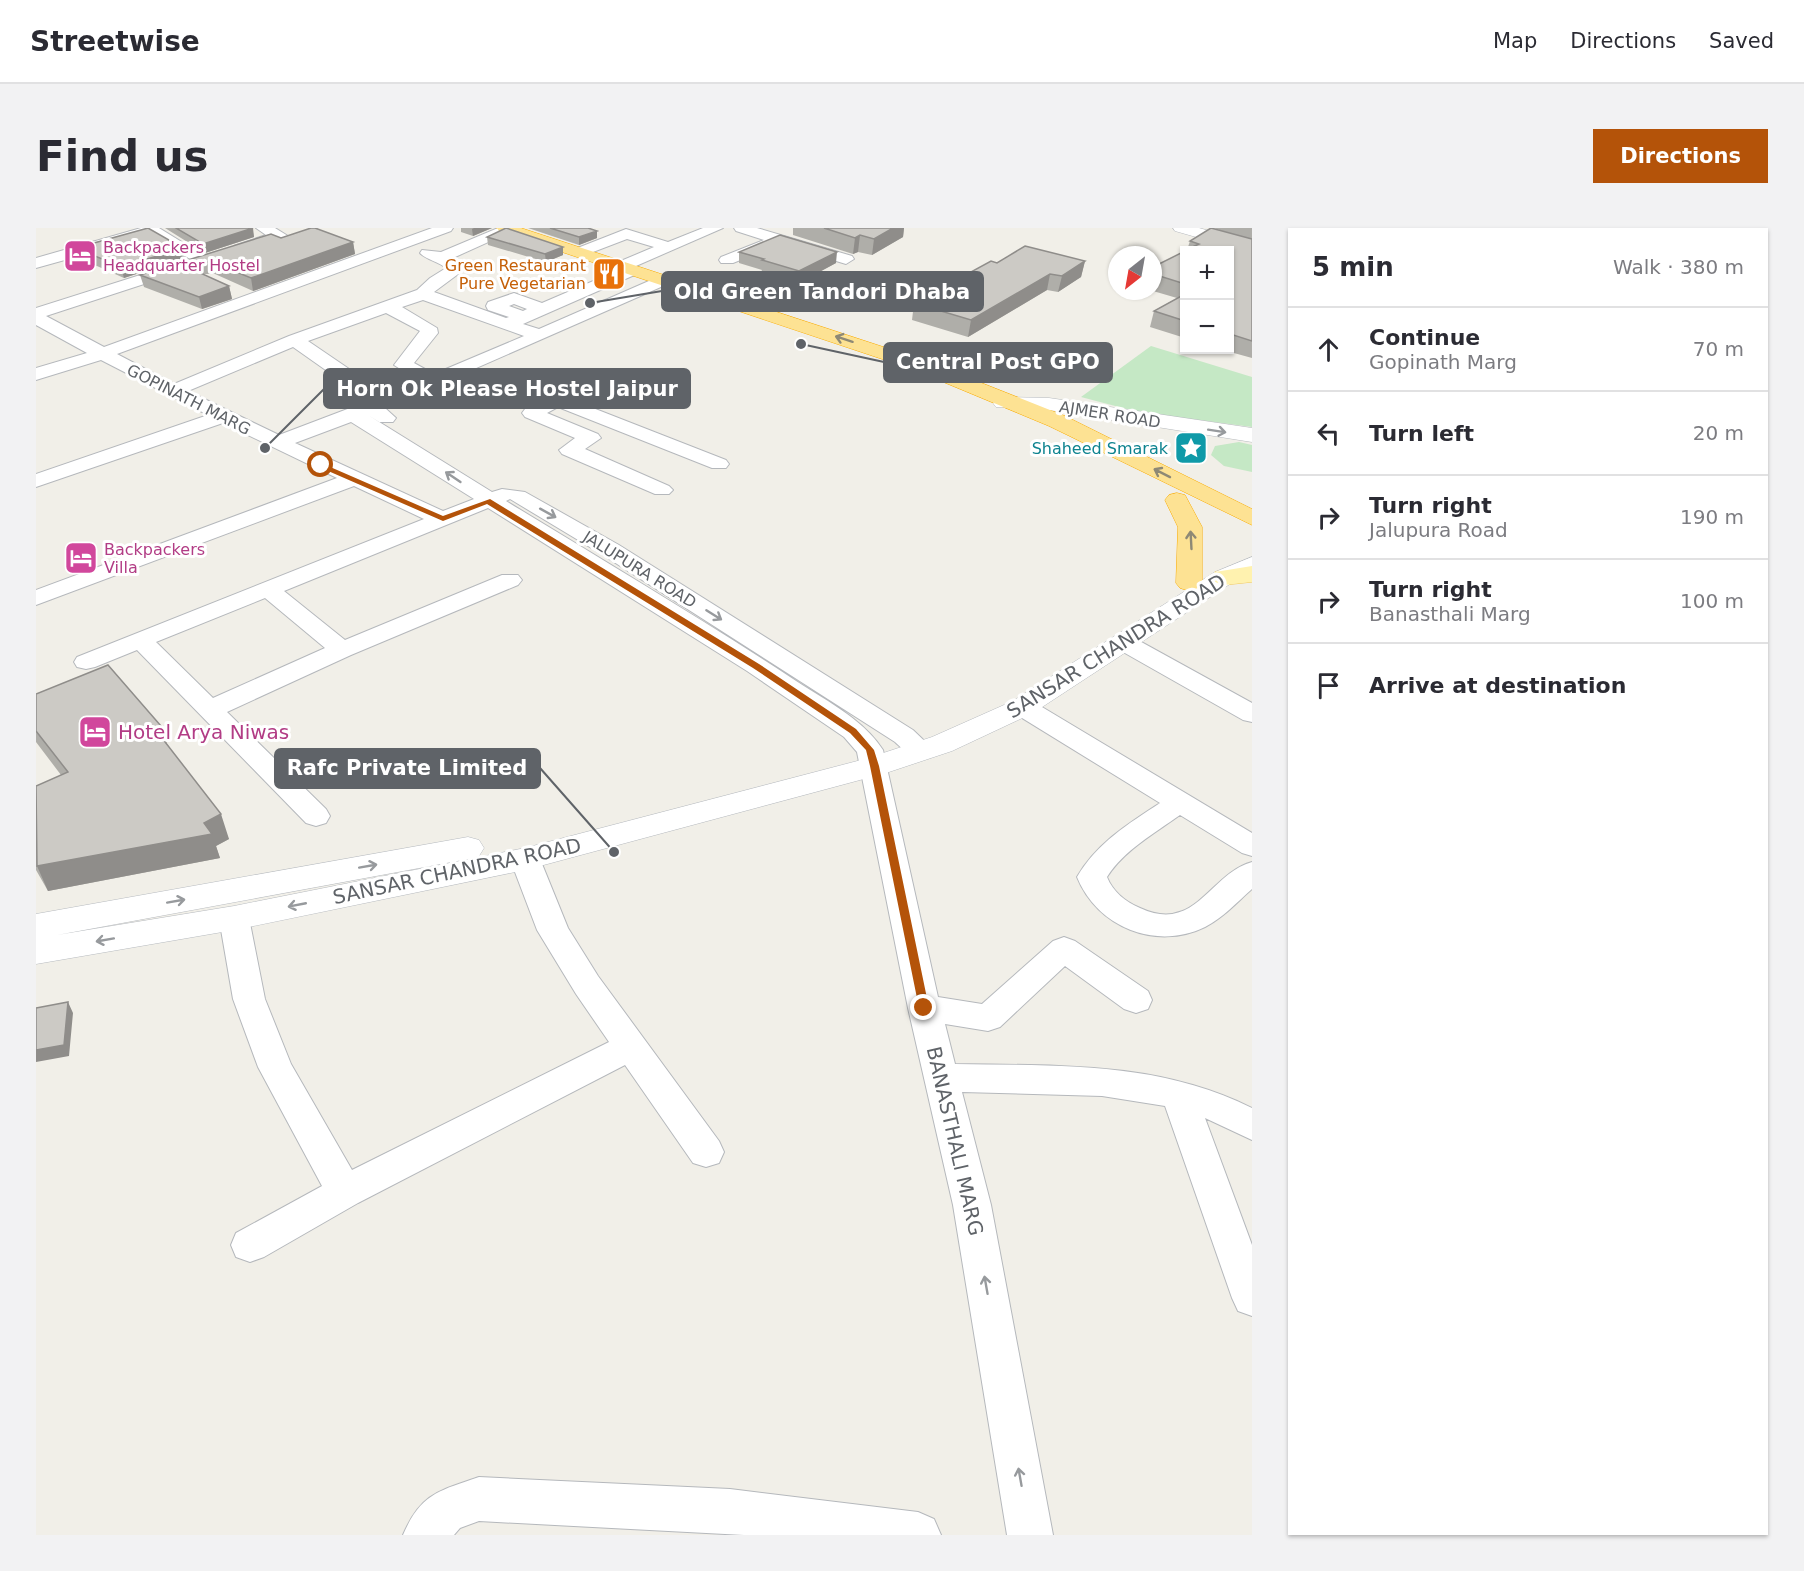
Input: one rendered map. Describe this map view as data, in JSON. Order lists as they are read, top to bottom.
{
  "streets": {
    "street": [
      "GOPINATH MARG",
      "AJMER ROAD",
      "JALUPURA ROAD",
      "SANSAR CHANDRA ROAD",
      "BANASTHALI MARG"
    ]
  },
  "crossings": [
    ["JALUPURA ROAD", "SANSAR CHANDRA ROAD"],
    ["JALUPURA ROAD", "BANASTHALI MARG"],
    ["SANSAR CHANDRA ROAD", "BANASTHALI MARG"]
  ],
  "places": {
    "hotel": ["Backpackers Headquarter Hostel", "Backpackers Villa", "Hotel Arya Niwas"],
    "restaurant": ["Green Restaurant Pure Vegetarian"],
    "other": [
      "Old Green Tandori Dhaba",
      "Central Post GPO",
      "Horn Ok Please Hostel Jaipur",
      "Rafc Private Limited"
    ],
    "place": ["Shaheed Smarak"]
  },
  "north": "bottom left",
  "page": {
    "header": "Streetwise",
    "nav": ["Map", "Directions", "Saved"],
    "buttons": "Directions",
    "title": "Find us",
    "heading": ["5 min", "Walk · 380 m"],
    "map_buttons": ["+", "−"],
    "list": [
      ["Continue", "Gopinath Marg", "70 m"],
      ["Turn left", "20 m"],
      ["Turn right", "Jalupura Road", "190 m"],
      ["Turn right", "Banasthali Marg", "100 m"],
      "Arrive at destination"
    ]
  }
}
